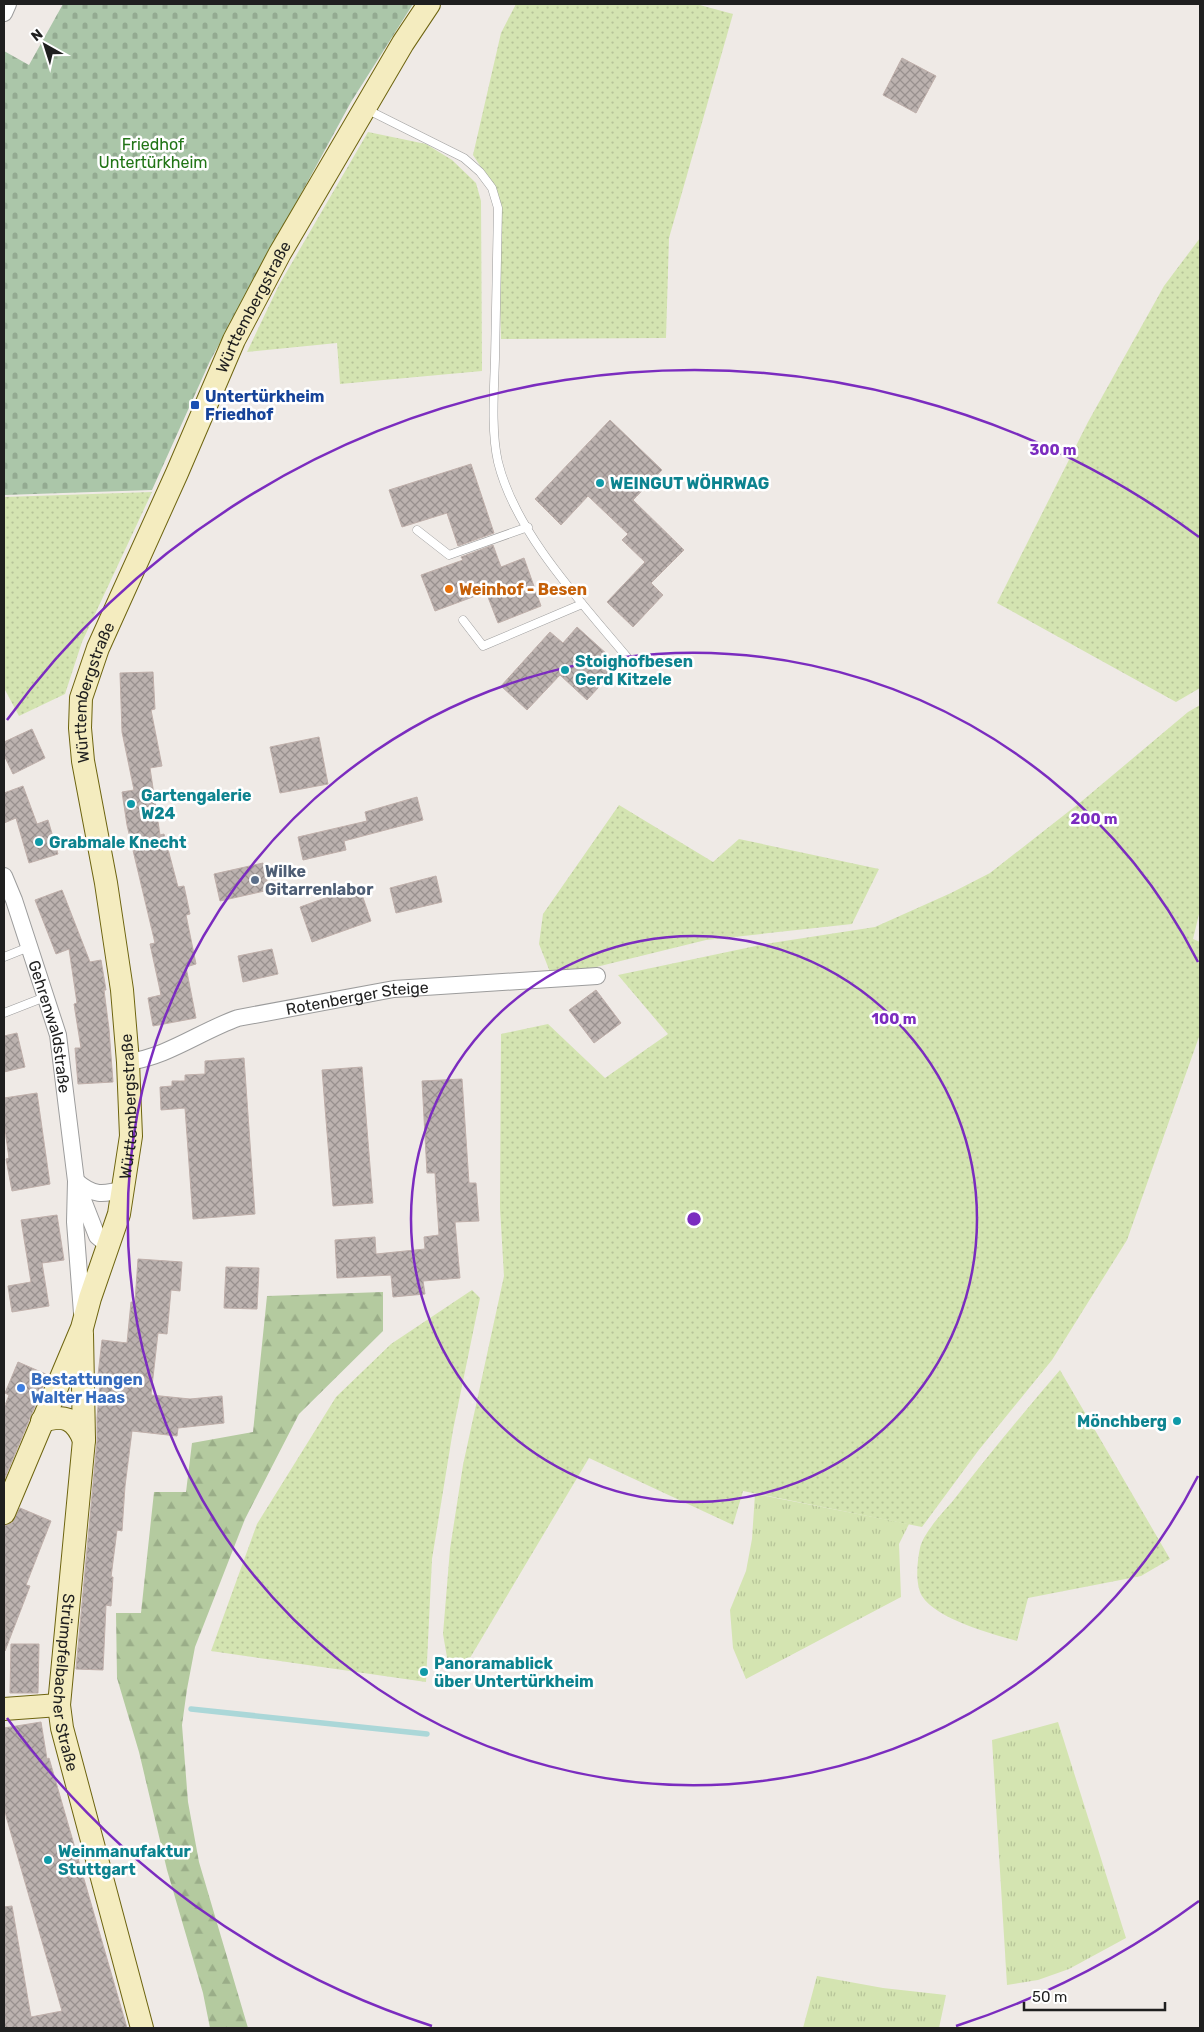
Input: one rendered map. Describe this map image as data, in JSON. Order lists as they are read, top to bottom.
{
  "streets": {
    "street": [
      "Württembergstraße",
      "Rotenberger Steige",
      "Gehrenwaldstraße",
      "Strümpfelbacher Straße"
    ]
  },
  "crossings": [
    ["Württembergstraße", "Rotenberger Steige"],
    ["Württembergstraße", "Gehrenwaldstraße"],
    ["Württembergstraße", "Strümpfelbacher Straße"],
    ["Gehrenwaldstraße", "Strümpfelbacher Straße"]
  ],
  "parks": ["Friedhof Untertürkheim"],
  "places": {
    "transit": ["Untertürkheim Friedhof"],
    "other": [
      "WEINGUT WÖHRWAG",
      "Weinhof - Besen",
      "Stoighofbesen Gerd Kitzele",
      "Gartengalerie W24",
      "Grabmale Knecht",
      "Wilke Gitarrenlabor",
      "Bestattungen Walter Haas",
      "Mönchberg",
      "Panoramablick über Untertürkheim",
      "Weinmanufaktur Stuttgart"
    ]
  },
  "scale_bar": "50 m",
  "north": "top left",
  "rings": ["300 m", "200 m", "100 m"]
}
